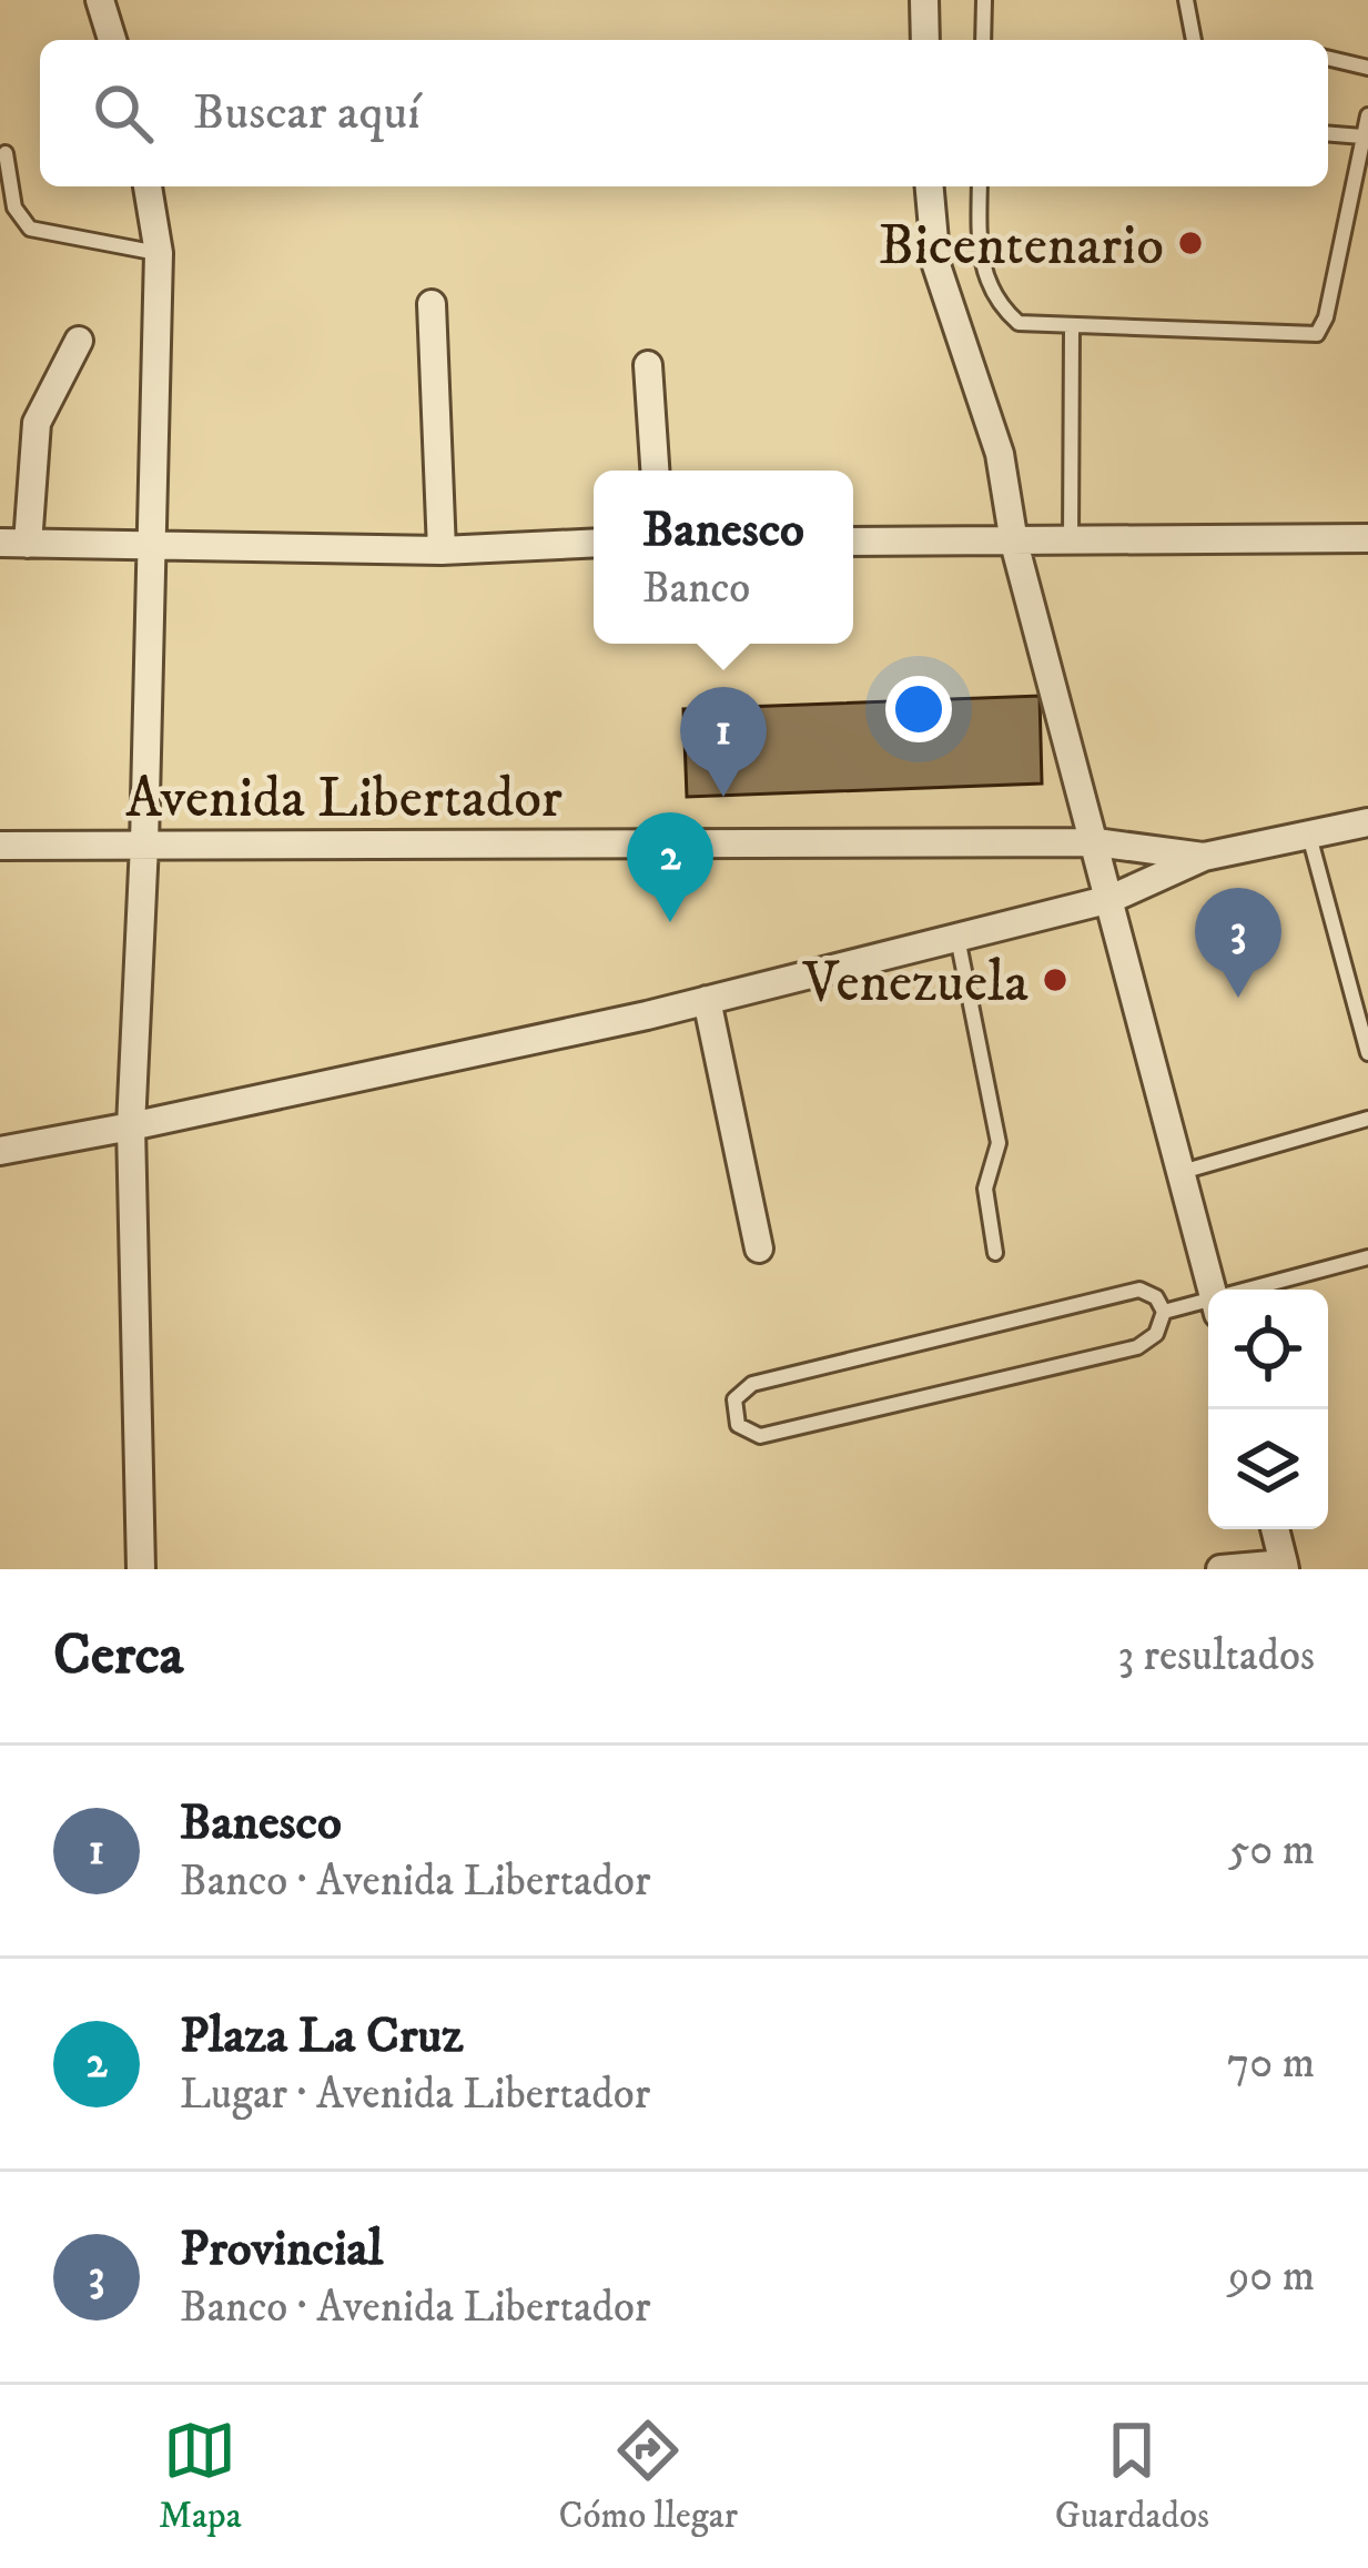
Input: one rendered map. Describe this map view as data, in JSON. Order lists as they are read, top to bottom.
{
  "streets": {
    "street": ["Avenida Libertador"]
  },
  "places": ["Bicentenario", "Venezuela"],
  "page": {
    "search": "Buscar aquí",
    "popup": ["Banesco", "Banco"],
    "pins": ["1", "2", "3"],
    "heading": ["Cerca", "3 resultados"],
    "list": [
      {
        "mark": "1",
        "name": "Banesco",
        "note": "Banco · Avenida Libertador",
        "value": "50 m"
      },
      {
        "mark": "2",
        "name": "Plaza La Cruz",
        "note": "Lugar · Avenida Libertador",
        "value": "70 m"
      },
      {
        "mark": "3",
        "name": "Provincial",
        "note": "Banco · Avenida Libertador",
        "value": "90 m"
      }
    ],
    "nav": ["Mapa", "Cómo llegar", "Guardados"]
  }
}
